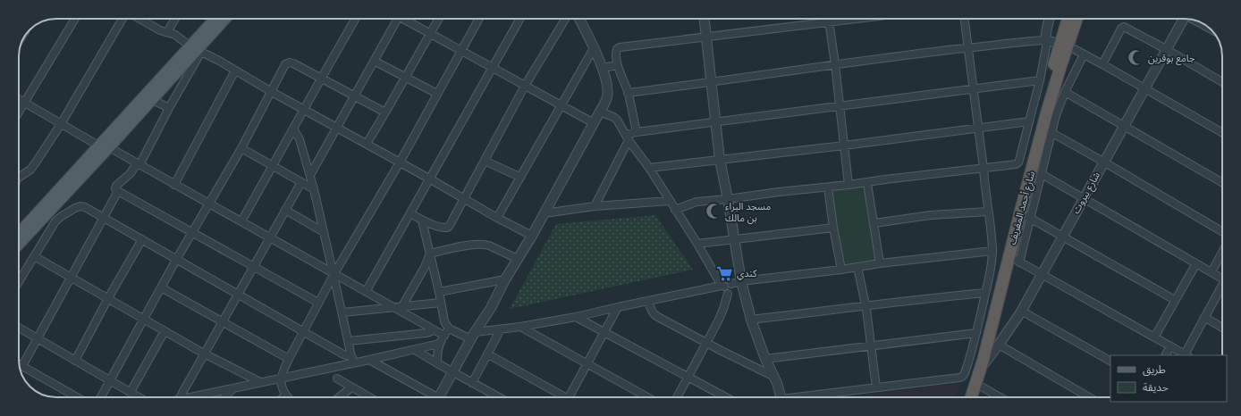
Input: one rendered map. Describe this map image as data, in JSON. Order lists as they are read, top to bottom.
{
  "streets": {
    "highway": ["شارع أحمد المقريف"],
    "street": ["شارع بيروت"]
  },
  "crossings": [
    ["شارع بيروت", "شارع أحمد المقريف"]
  ],
  "places": {
    "mosque": ["جامع بوقرين", "مسجد البراء بن مالك"],
    "supermarket": ["كندي"]
  },
  "legend": ["طريق", "حديقة"]
}
